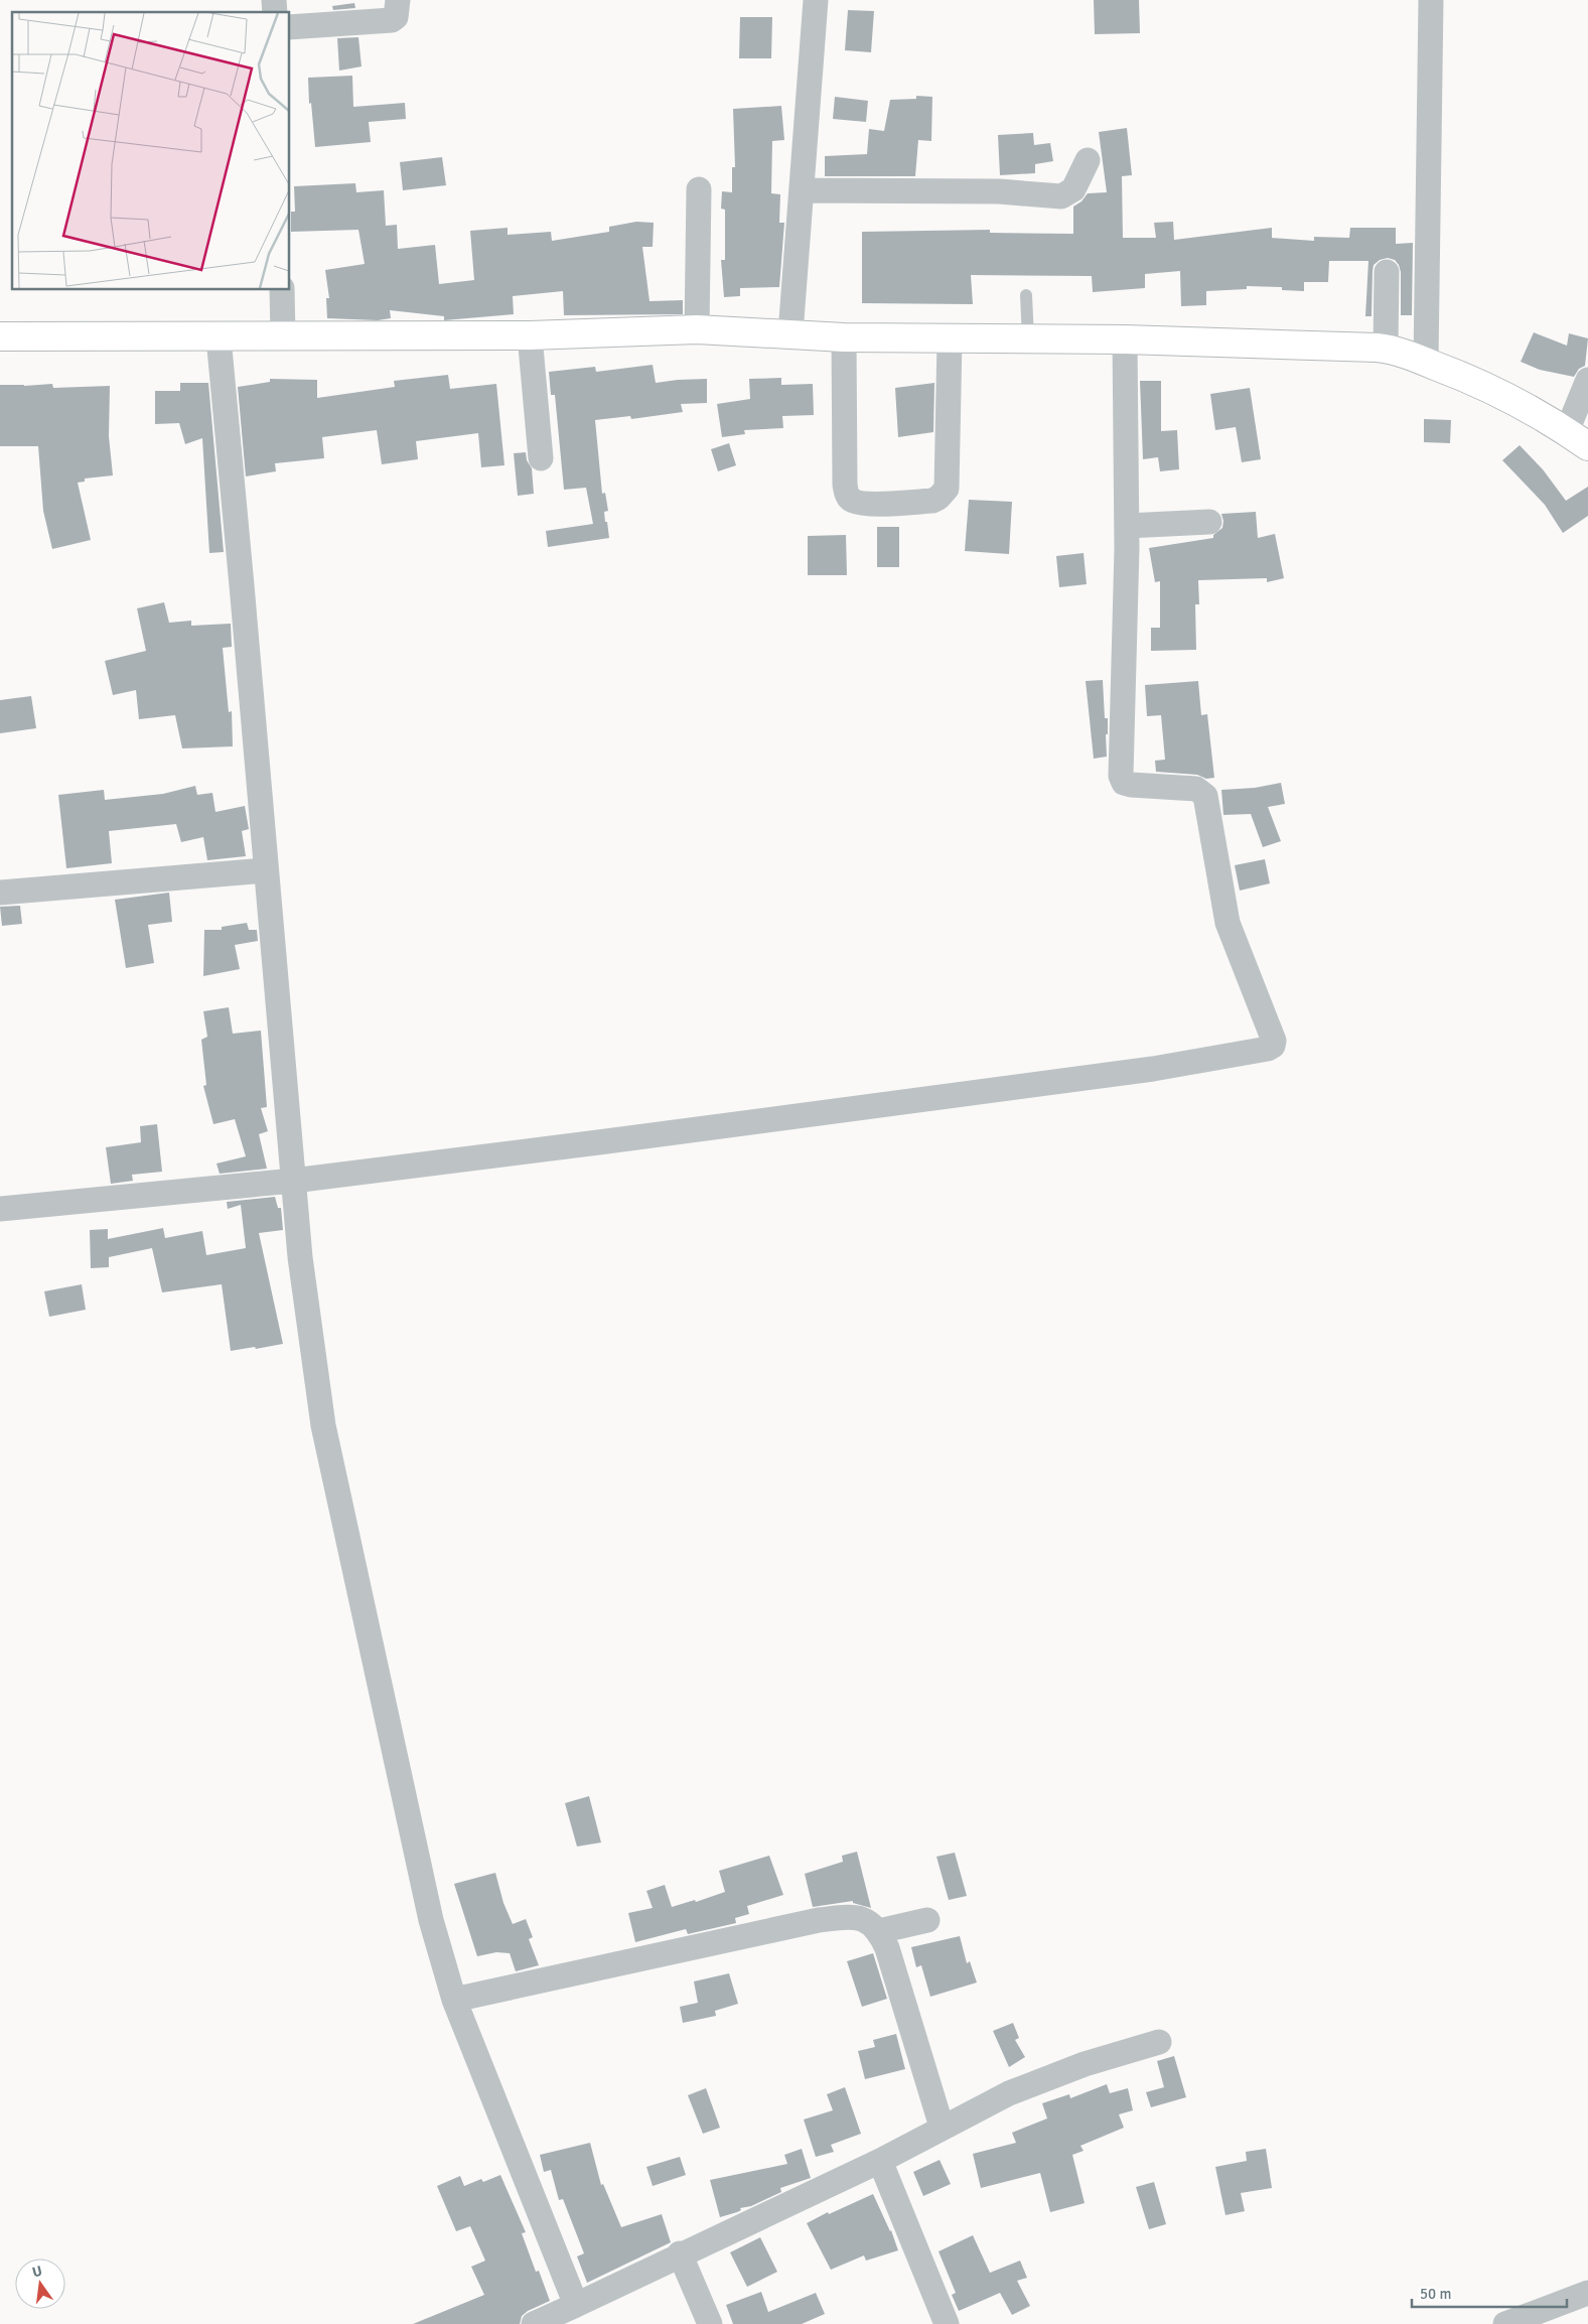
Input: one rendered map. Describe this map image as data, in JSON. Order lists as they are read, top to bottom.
{
  "scale_bar": "50 m",
  "north": "top"
}
